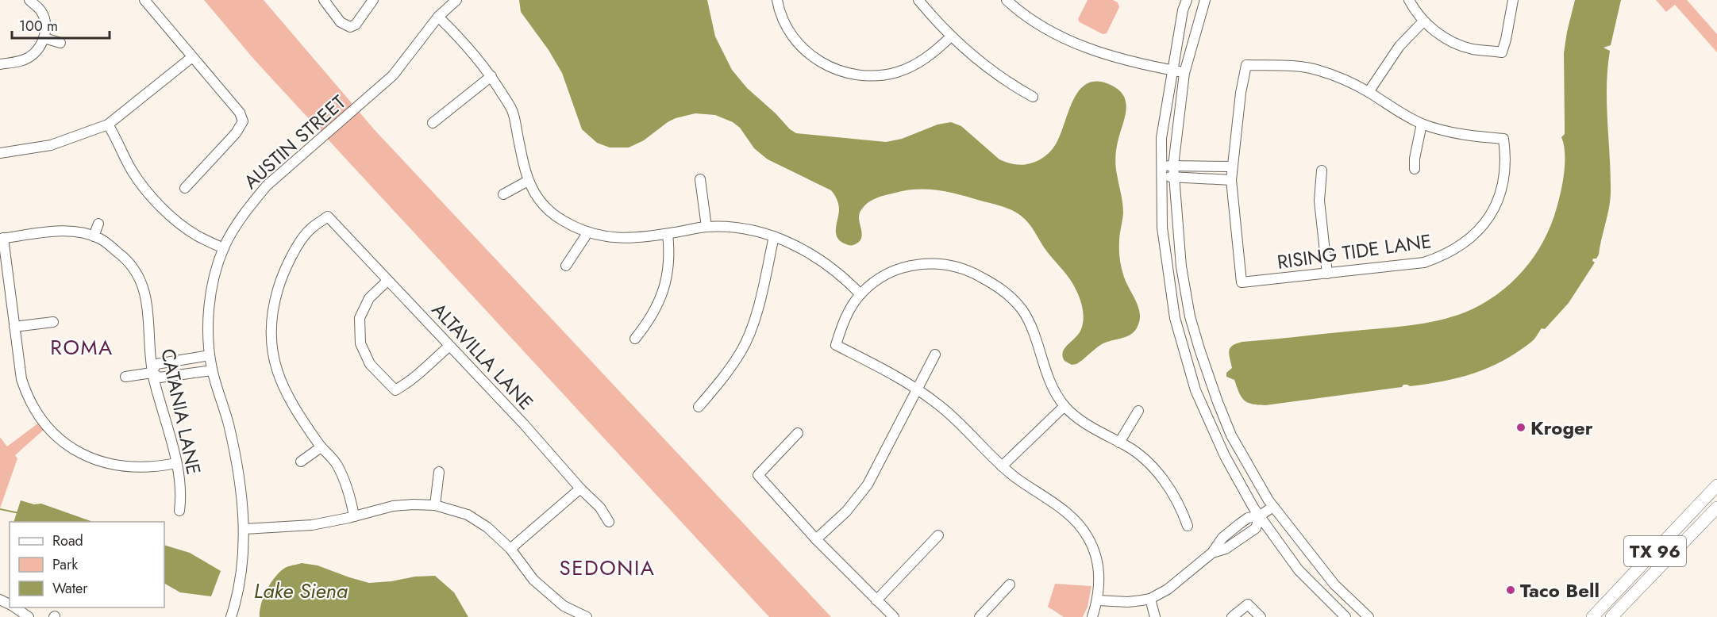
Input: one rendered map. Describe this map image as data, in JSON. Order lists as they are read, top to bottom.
{
  "streets": {
    "main road": ["TX 96"],
    "street": [
      "AUSTIN STREET",
      "RISING TIDE LANE",
      "ALTAVILLA LANE",
      "CATANIA LANE"
    ]
  },
  "districts": ["ROMA", "SEDONIA"],
  "water": ["Lake Siena"],
  "places": ["Kroger", "Taco Bell"],
  "legend": ["Road", "Park", "Water"],
  "scale_bar": "100 m"
}
